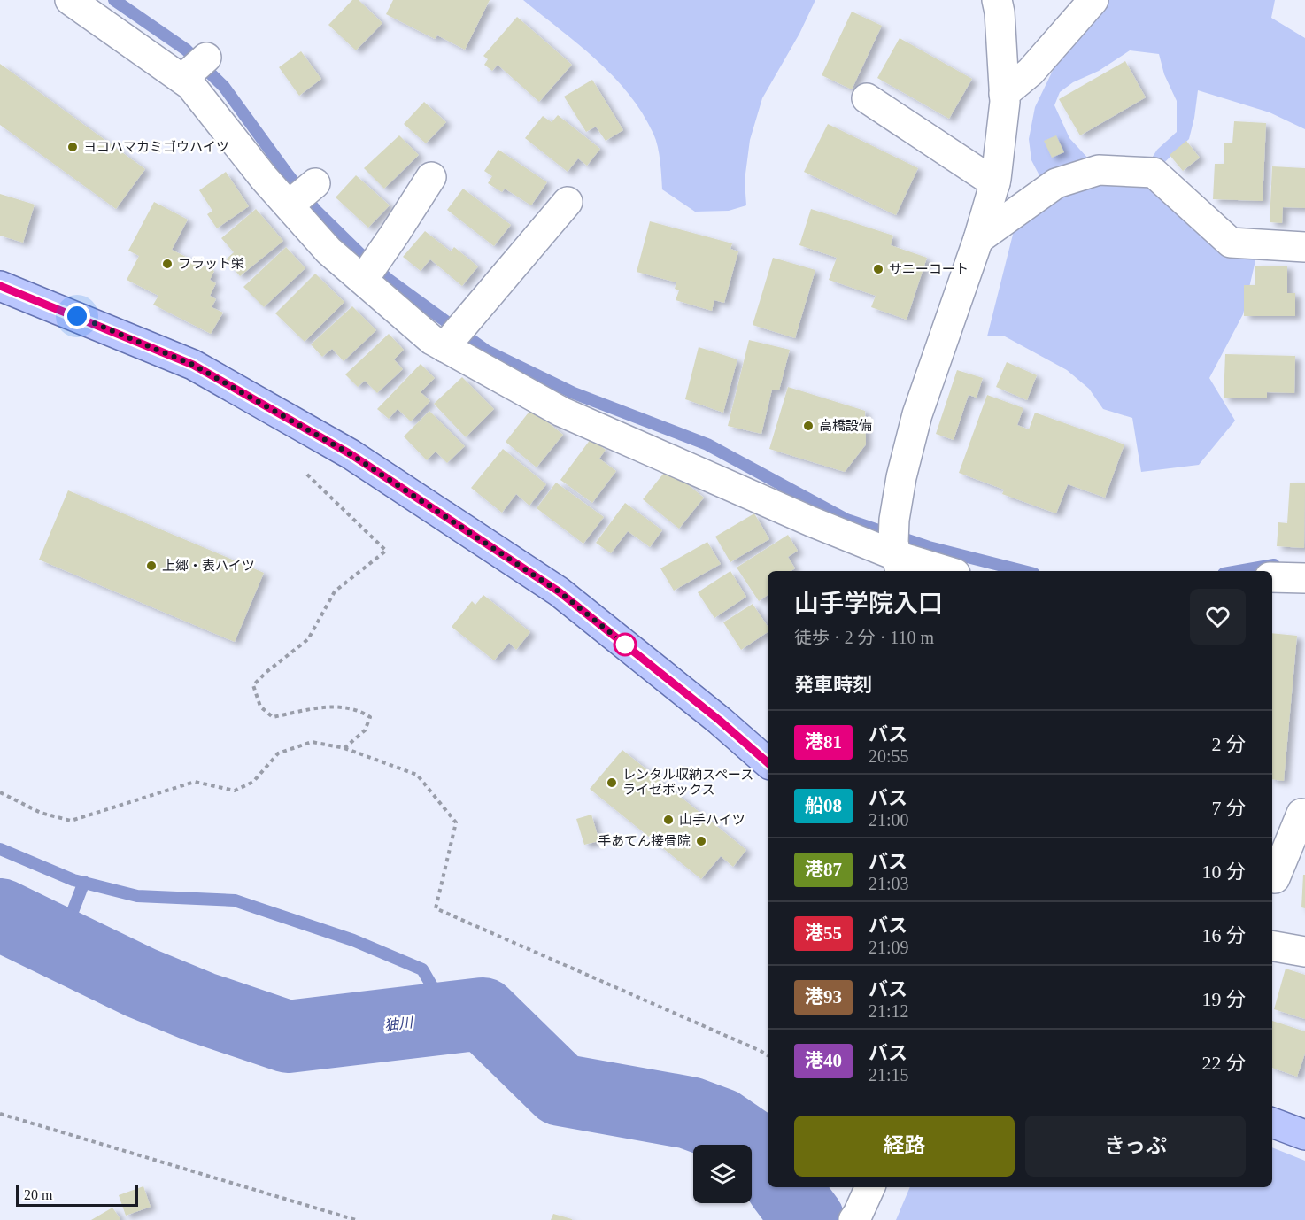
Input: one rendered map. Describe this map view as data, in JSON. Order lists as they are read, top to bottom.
{
  "water": ["㹨川"],
  "places": [
    "ヨコハマカミゴウハイツ",
    "フラット栄",
    "サニーコート",
    "高橋設備",
    "上郷・表ハイツ",
    "レンタル収納スペース ライゼボックス",
    "山手ハイツ",
    "手あてん接骨院"
  ],
  "lines": ["bus line 港81"],
  "scale_bar": "20 m",
  "page": {
    "heading": [
      ["山手学院入口", "徒歩 · 2 分 · 110 m"],
      "発車時刻"
    ],
    "list": [
      {
        "mark": "港81",
        "name": "バス",
        "note": "20:55",
        "value": "2 分"
      },
      {
        "mark": "船08",
        "name": "バス",
        "note": "21:00",
        "value": "7 分"
      },
      {
        "mark": "港87",
        "name": "バス",
        "note": "21:03",
        "value": "10 分"
      },
      {
        "mark": "港55",
        "name": "バス",
        "note": "21:09",
        "value": "16 分"
      },
      {
        "mark": "港93",
        "name": "バス",
        "note": "21:12",
        "value": "19 分"
      },
      {
        "mark": "港40",
        "name": "バス",
        "note": "21:15",
        "value": "22 分"
      }
    ],
    "buttons": ["経路", "きっぷ"],
    "scale": "20 m"
  }
}
